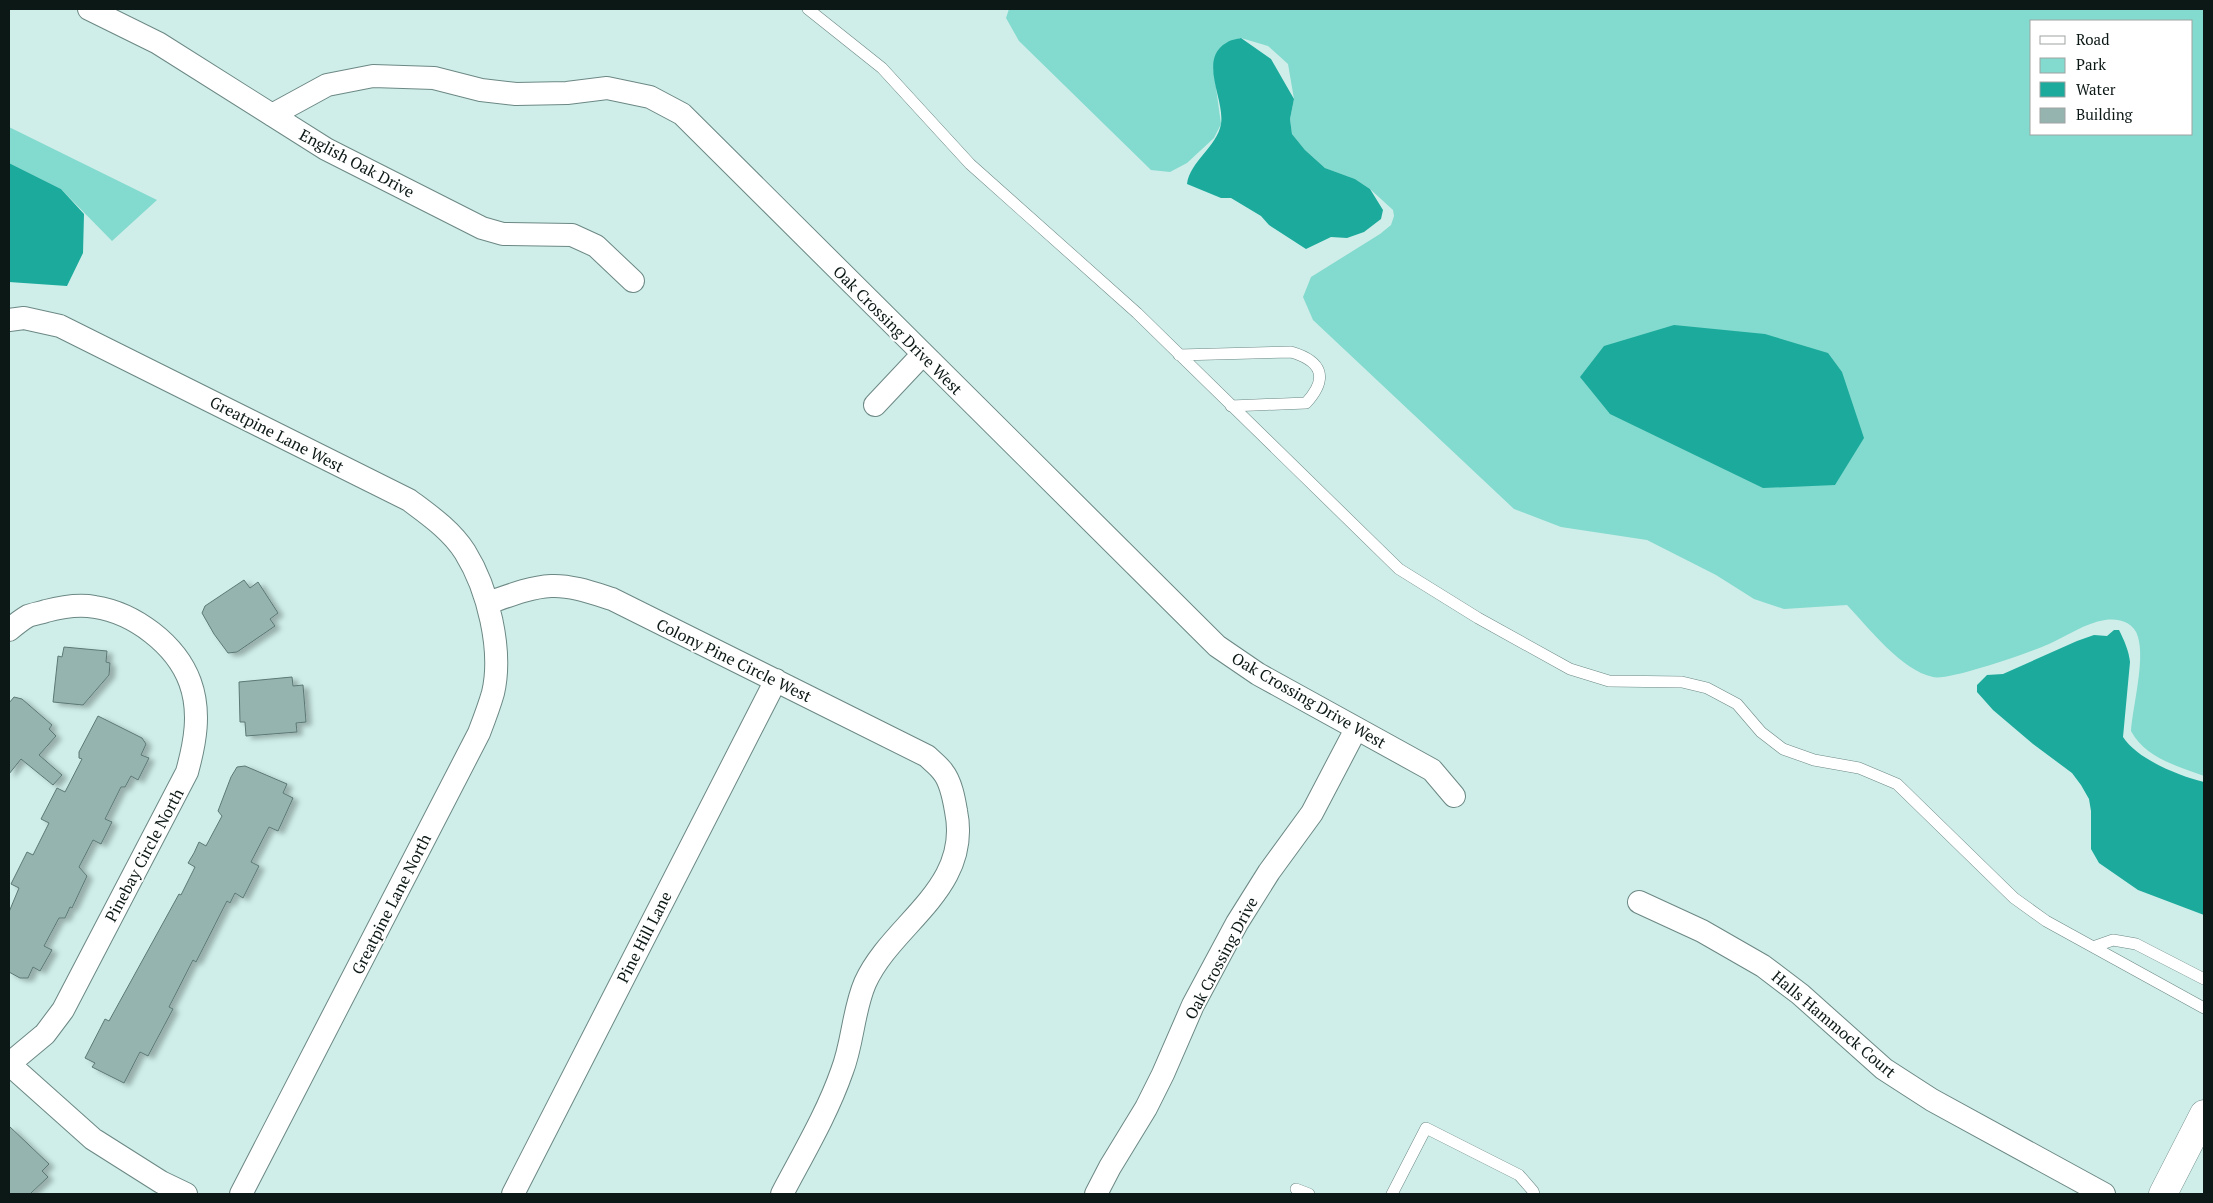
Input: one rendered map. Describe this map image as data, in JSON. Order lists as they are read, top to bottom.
{
  "streets": {
    "street": [
      "English Oak Drive",
      "Oak Crossing Drive West",
      "Greatpine Lane West",
      "Colony Pine Circle West",
      "Pinebay Circle North",
      "Greatpine Lane North",
      "Pine Hill Lane",
      "Oak Crossing Drive",
      "Halls Hammock Court"
    ]
  },
  "crossings": [
    ["English Oak Drive", "Oak Crossing Drive West"],
    ["Oak Crossing Drive West", "Oak Crossing Drive"],
    ["Greatpine Lane West", "Colony Pine Circle West"],
    ["Greatpine Lane West", "Greatpine Lane North"],
    ["Colony Pine Circle West", "Greatpine Lane North"],
    ["Colony Pine Circle West", "Pine Hill Lane"]
  ],
  "legend": [
    "Road",
    "Park",
    "Water",
    "Building"
  ]
}
